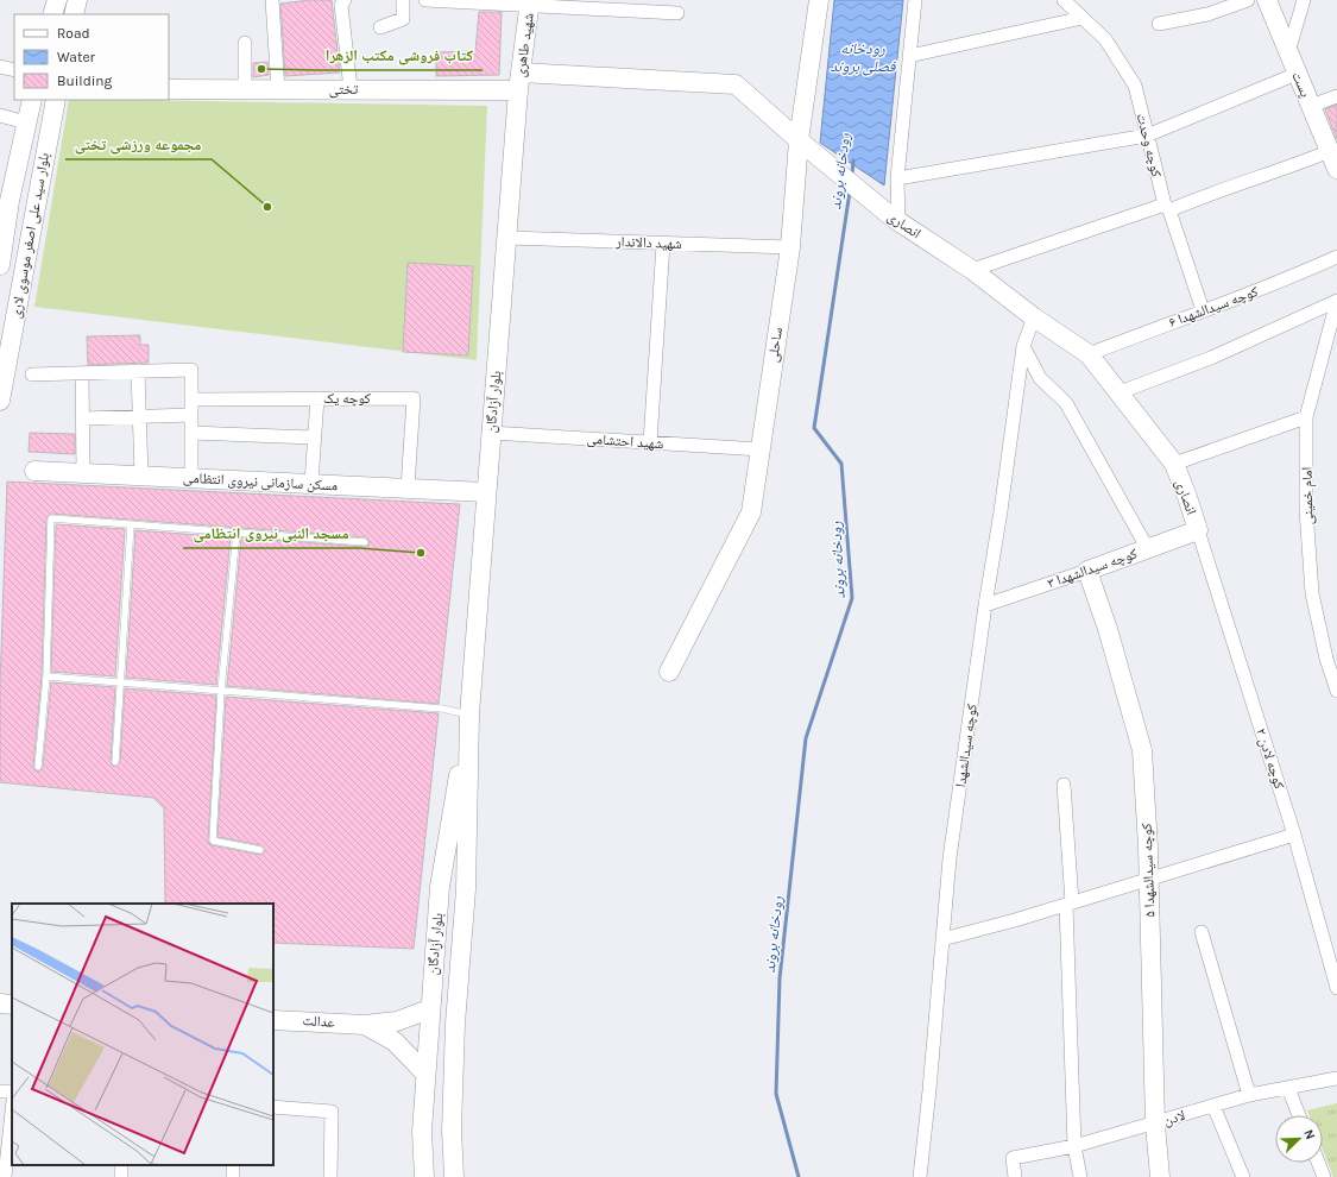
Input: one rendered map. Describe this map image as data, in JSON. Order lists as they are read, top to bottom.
{
  "streets": {
    "main road": [
      "شهید طاهری",
      "پست",
      "تختی",
      "انصاری",
      "بلوار سید علی اصغر موسوی لاری",
      "ساحلی",
      "بلوار آزادگان",
      "مسکن سازمانی نیروی انتظامی",
      "کوچه سیدالشهدا ۳",
      "کوچه سیدالشهدا ۵",
      "عدالت"
    ],
    "street": [
      "کوچه وحدت",
      "شهید دالاندار",
      "کوچه سیدالشهدا ۶",
      "کوچه یک",
      "شهید احتشامی",
      "امام خمینی",
      "کوچه سیدالشهدا",
      "کوچه لادن ۲",
      "لادن"
    ]
  },
  "crossings": [
    ["شهید طاهری", "تختی"],
    ["شهید طاهری", "انصاری"],
    ["شهید طاهری", "بلوار آزادگان"],
    ["تختی", "انصاری"],
    ["تختی", "بلوار آزادگان"],
    ["کوچه وحدت", "کوچه سیدالشهدا ۶"],
    ["انصاری", "کوچه سیدالشهدا ۶"],
    ["انصاری", "ساحلی"],
    ["انصاری", "بلوار آزادگان"],
    ["انصاری", "کوچه سیدالشهدا ۳"],
    ["انصاری", "کوچه سیدالشهدا"],
    ["انصاری", "کوچه لادن ۲"],
    ["شهید دالاندار", "ساحلی"],
    ["شهید دالاندار", "بلوار آزادگان"],
    ["ساحلی", "شهید احتشامی"],
    ["کوچه یک", "مسکن سازمانی نیروی انتظامی"],
    ["بلوار آزادگان", "شهید احتشامی"],
    ["بلوار آزادگان", "مسکن سازمانی نیروی انتظامی"],
    ["بلوار آزادگان", "عدالت"],
    ["کوچه سیدالشهدا ۳", "کوچه سیدالشهدا"],
    ["کوچه سیدالشهدا ۳", "کوچه لادن ۲"],
    ["کوچه سیدالشهدا ۳", "کوچه سیدالشهدا ۵"],
    ["کوچه سیدالشهدا ۵", "لادن"]
  ],
  "water": ["رودخانه فصلی بروند", "رودخانه بروند"],
  "places": ["کتاب فروشی مکتب الزهرا", "مجموعه ورزشی تختی", "مسجد النبی نیروی انتظامی"],
  "legend": ["Road", "Water", "Building"],
  "north": "top right"
}
